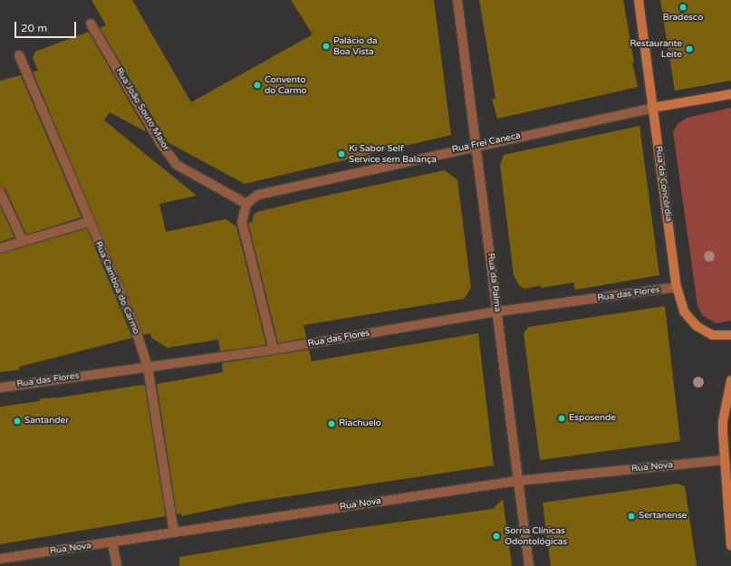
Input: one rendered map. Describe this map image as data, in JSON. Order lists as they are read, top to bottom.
{
  "streets": {
    "street": [
      "Rua João Souto Maior",
      "Rua Frei Caneca",
      "Rua da Concórdia",
      "Rua da Palma",
      "Rua Camboa do Carmo",
      "Rua das Flores",
      "Rua Nova"
    ]
  },
  "crossings": [
    ["Rua João Souto Maior", "Rua Frei Caneca"],
    ["Rua Frei Caneca", "Rua da Concórdia"],
    ["Rua Frei Caneca", "Rua da Palma"],
    ["Rua da Concórdia", "Rua das Flores"],
    ["Rua da Palma", "Rua das Flores"],
    ["Rua da Palma", "Rua Nova"],
    ["Rua Camboa do Carmo", "Rua das Flores"],
    ["Rua Camboa do Carmo", "Rua Nova"]
  ],
  "places": [
    "Bradesco",
    "Palácio da Boa Vista",
    "Restaurante Leite",
    "Convento do Carmo",
    "Ki Sabor Self Service sem Balança",
    "Esposende",
    "Santander",
    "Riachuelo",
    "Sertanense",
    "Sorria Clínicas Odontológicas"
  ],
  "scale_bar": "20 m"
}
